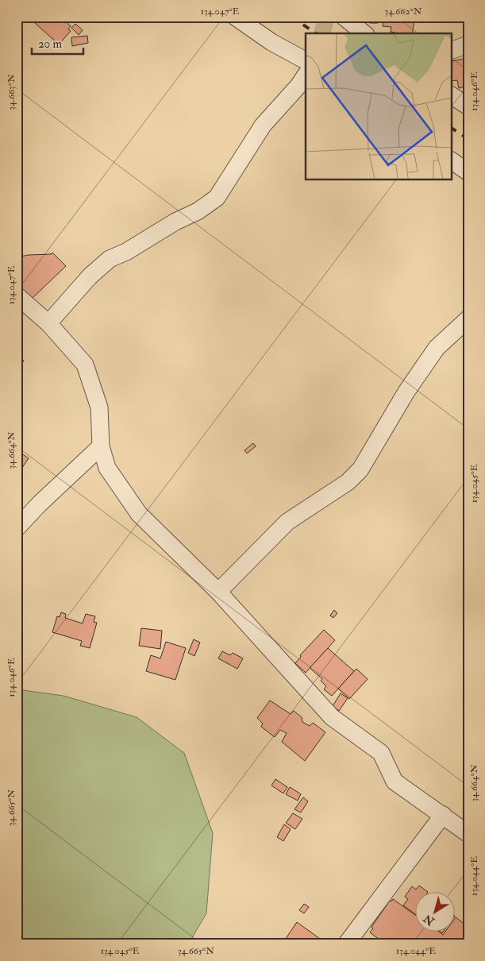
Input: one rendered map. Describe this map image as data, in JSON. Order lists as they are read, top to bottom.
{
  "scale_bar": "20 m",
  "north": "bottom left",
  "coordinates": [
    "134.047°E",
    "34.662°N",
    "134.046°E",
    "34.663°N",
    "34.664°N",
    "134.045°E",
    "34.665°N",
    "134.044°E"
  ]
}
